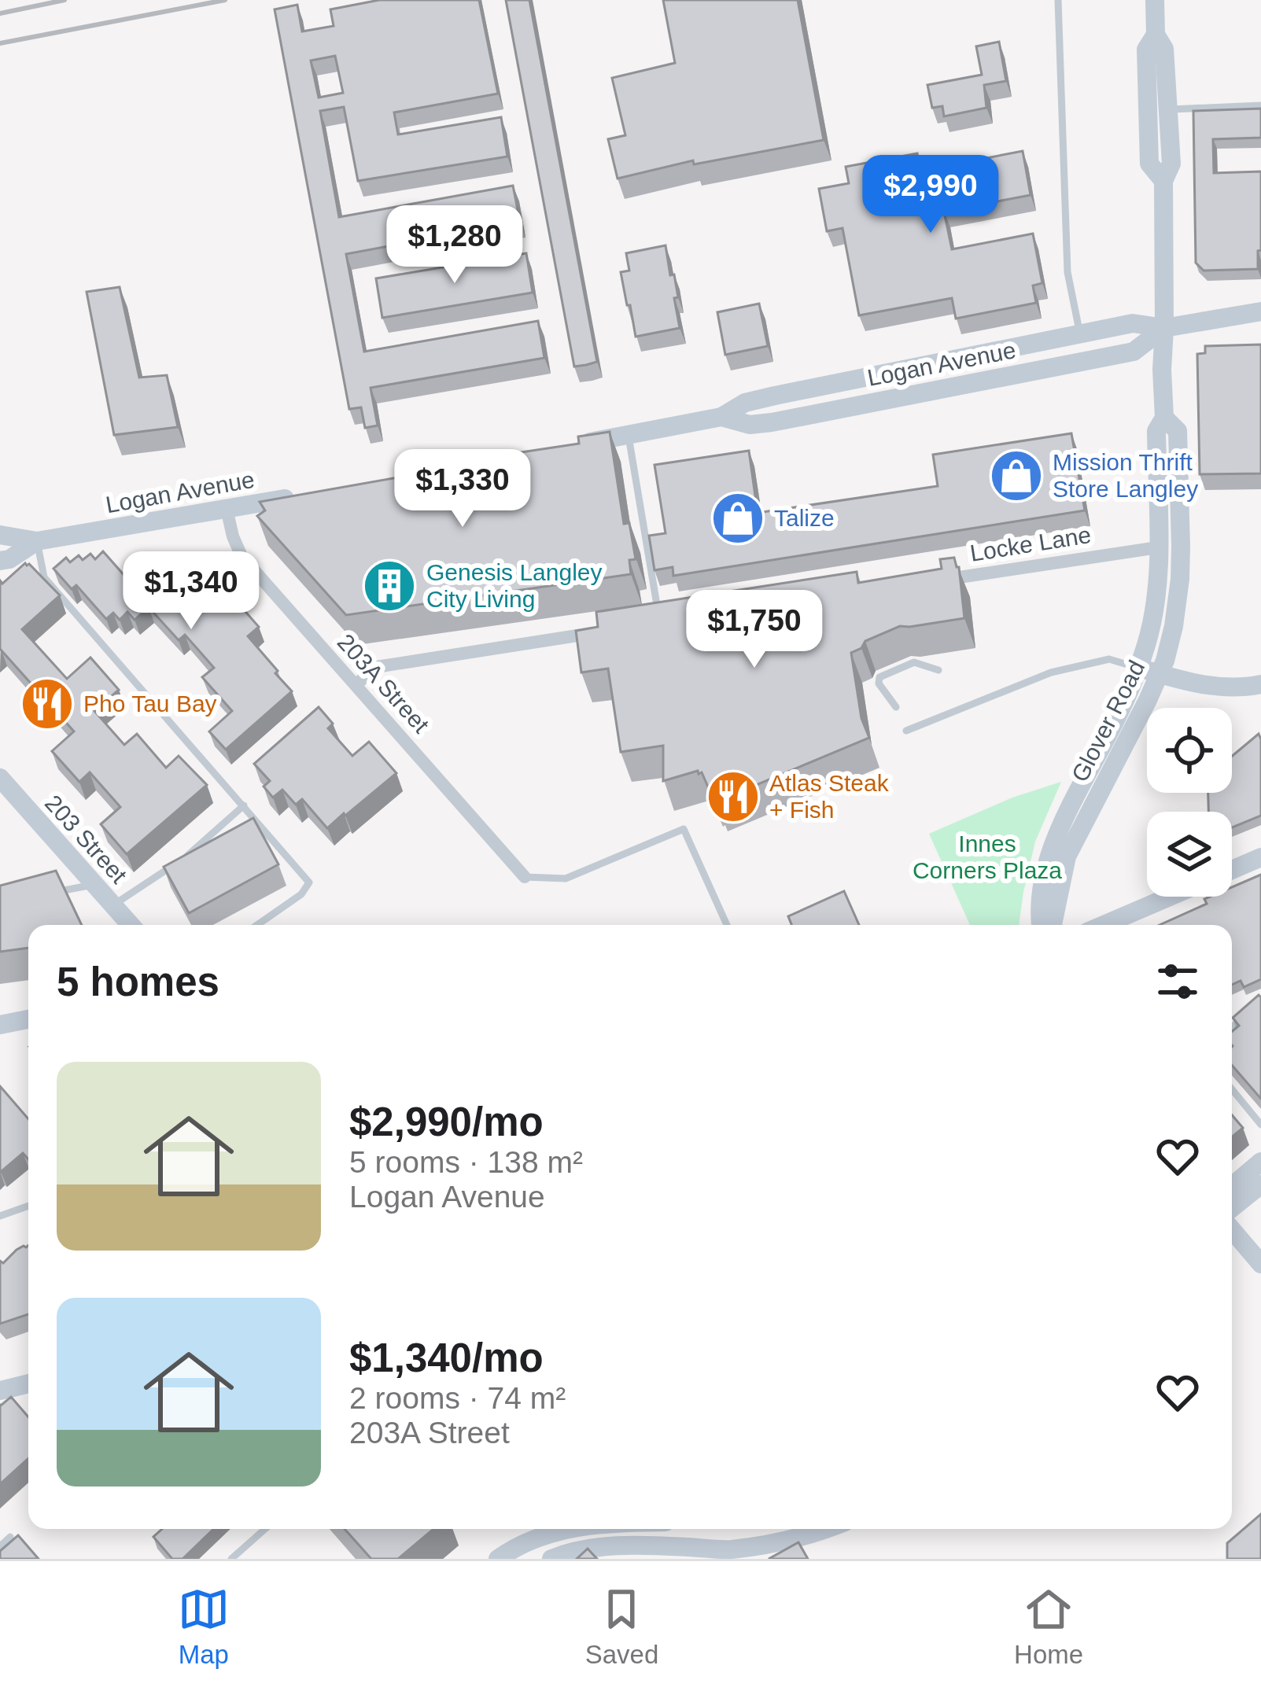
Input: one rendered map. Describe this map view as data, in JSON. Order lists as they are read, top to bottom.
{
  "streets": {
    "main road": ["Logan Avenue", "Glover Road", "203 Street"],
    "street": ["Locke Lane", "203A Street"]
  },
  "crossings": [
    ["Logan Avenue", "203A Street"],
    ["Logan Avenue", "Glover Road"],
    ["Locke Lane", "Glover Road"]
  ],
  "parks": ["Innes Corners Plaza"],
  "places": {
    "shop": ["Mission Thrift Store Langley", "Talize"],
    "building": ["Genesis Langley City Living"],
    "restaurant": ["Pho Tau Bay", "Atlas Steak + Fish"]
  },
  "page": {
    "price": [
      "$2,990",
      "$1,280",
      "$1,330",
      "$1,340",
      "$1,750"
    ],
    "heading": "5 homes",
    "list": [
      {
        "name": "$2,990/mo",
        "note": "5 rooms · 138 m² · Logan Avenue"
      },
      {
        "name": "$1,340/mo",
        "note": "2 rooms · 74 m² · 203A Street"
      }
    ],
    "tabs": ["Map", "Saved", "Home"]
  }
}
